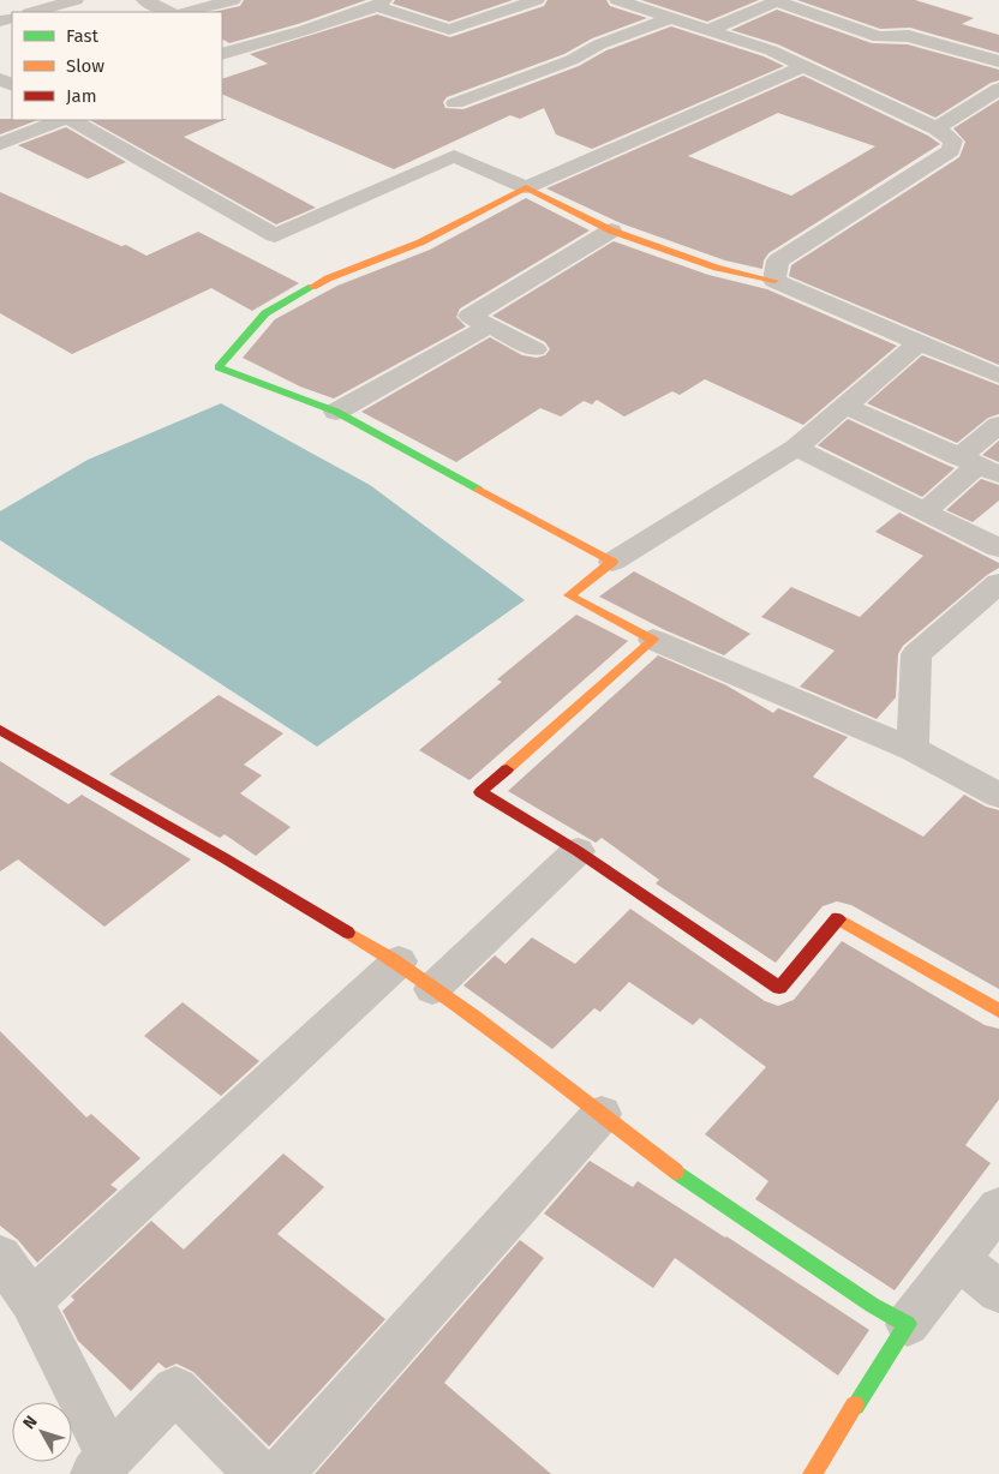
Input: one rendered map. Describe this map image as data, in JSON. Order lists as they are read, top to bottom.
{
  "legend": ["Fast", "Slow", "Jam"],
  "north": "top left"
}
